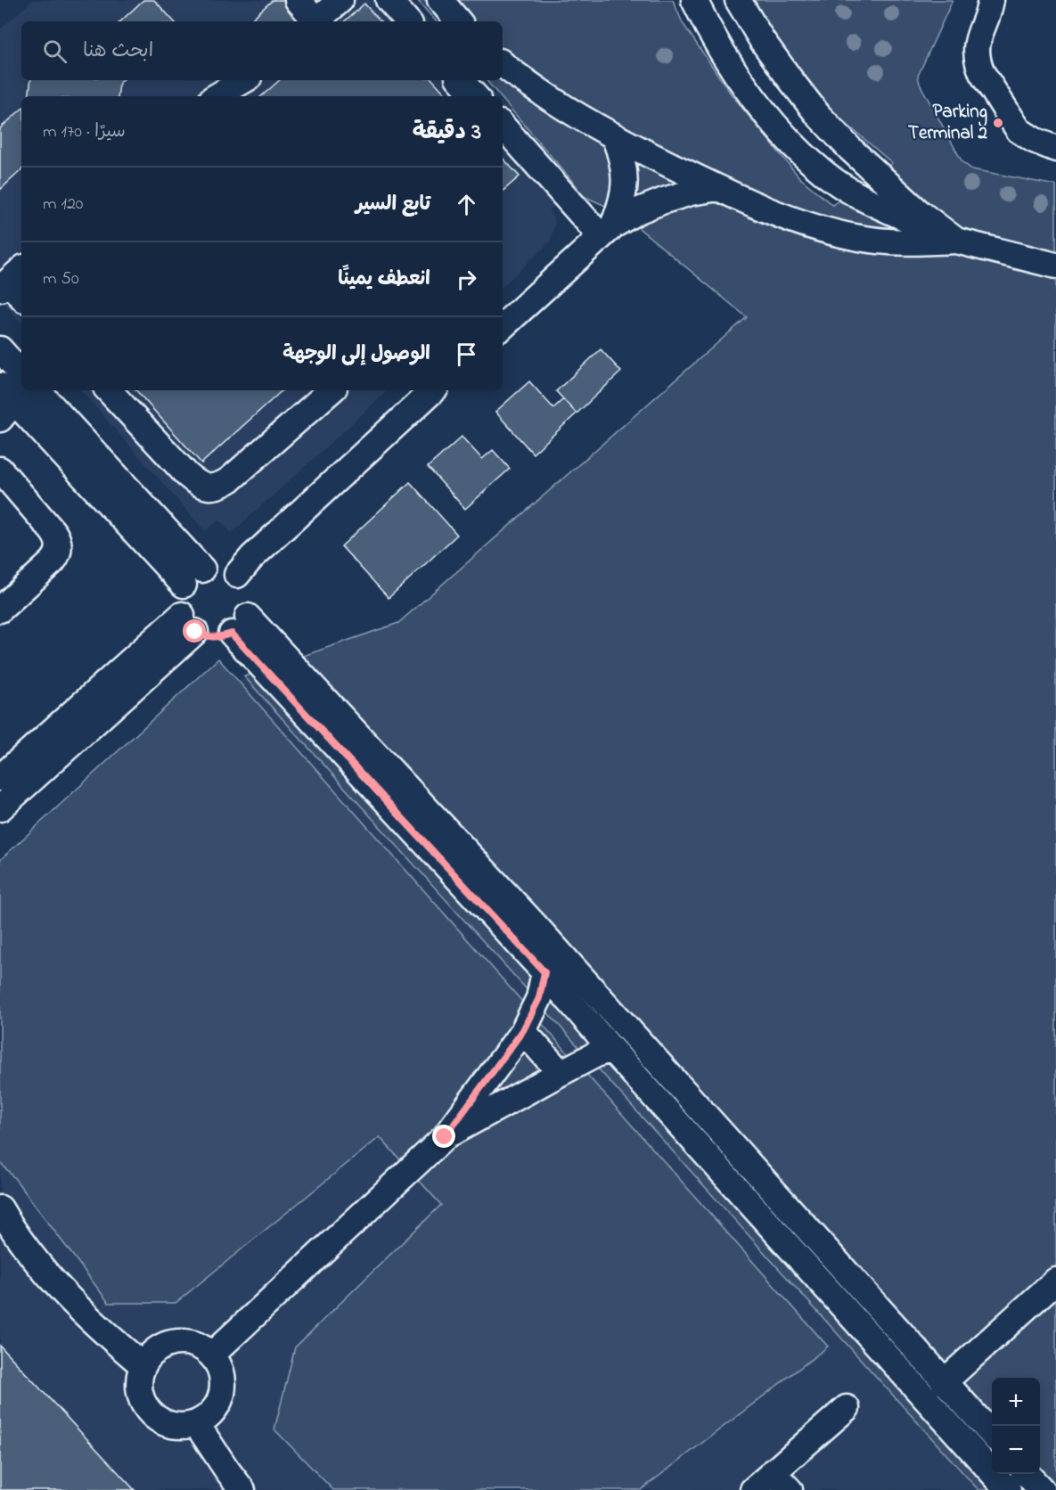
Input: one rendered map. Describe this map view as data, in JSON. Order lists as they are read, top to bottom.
{
  "places": ["Parking Terminal 2"],
  "page": {
    "search": "ابحث هنا",
    "heading": ["3 دقيقة", "سيرًا · 170 m"],
    "list": [
      ["تابع السير", "120 m"],
      ["انعطف يمينًا", "50 m"],
      "الوصول إلى الوجهة"
    ],
    "map_buttons": ["+", "−"]
  }
}
